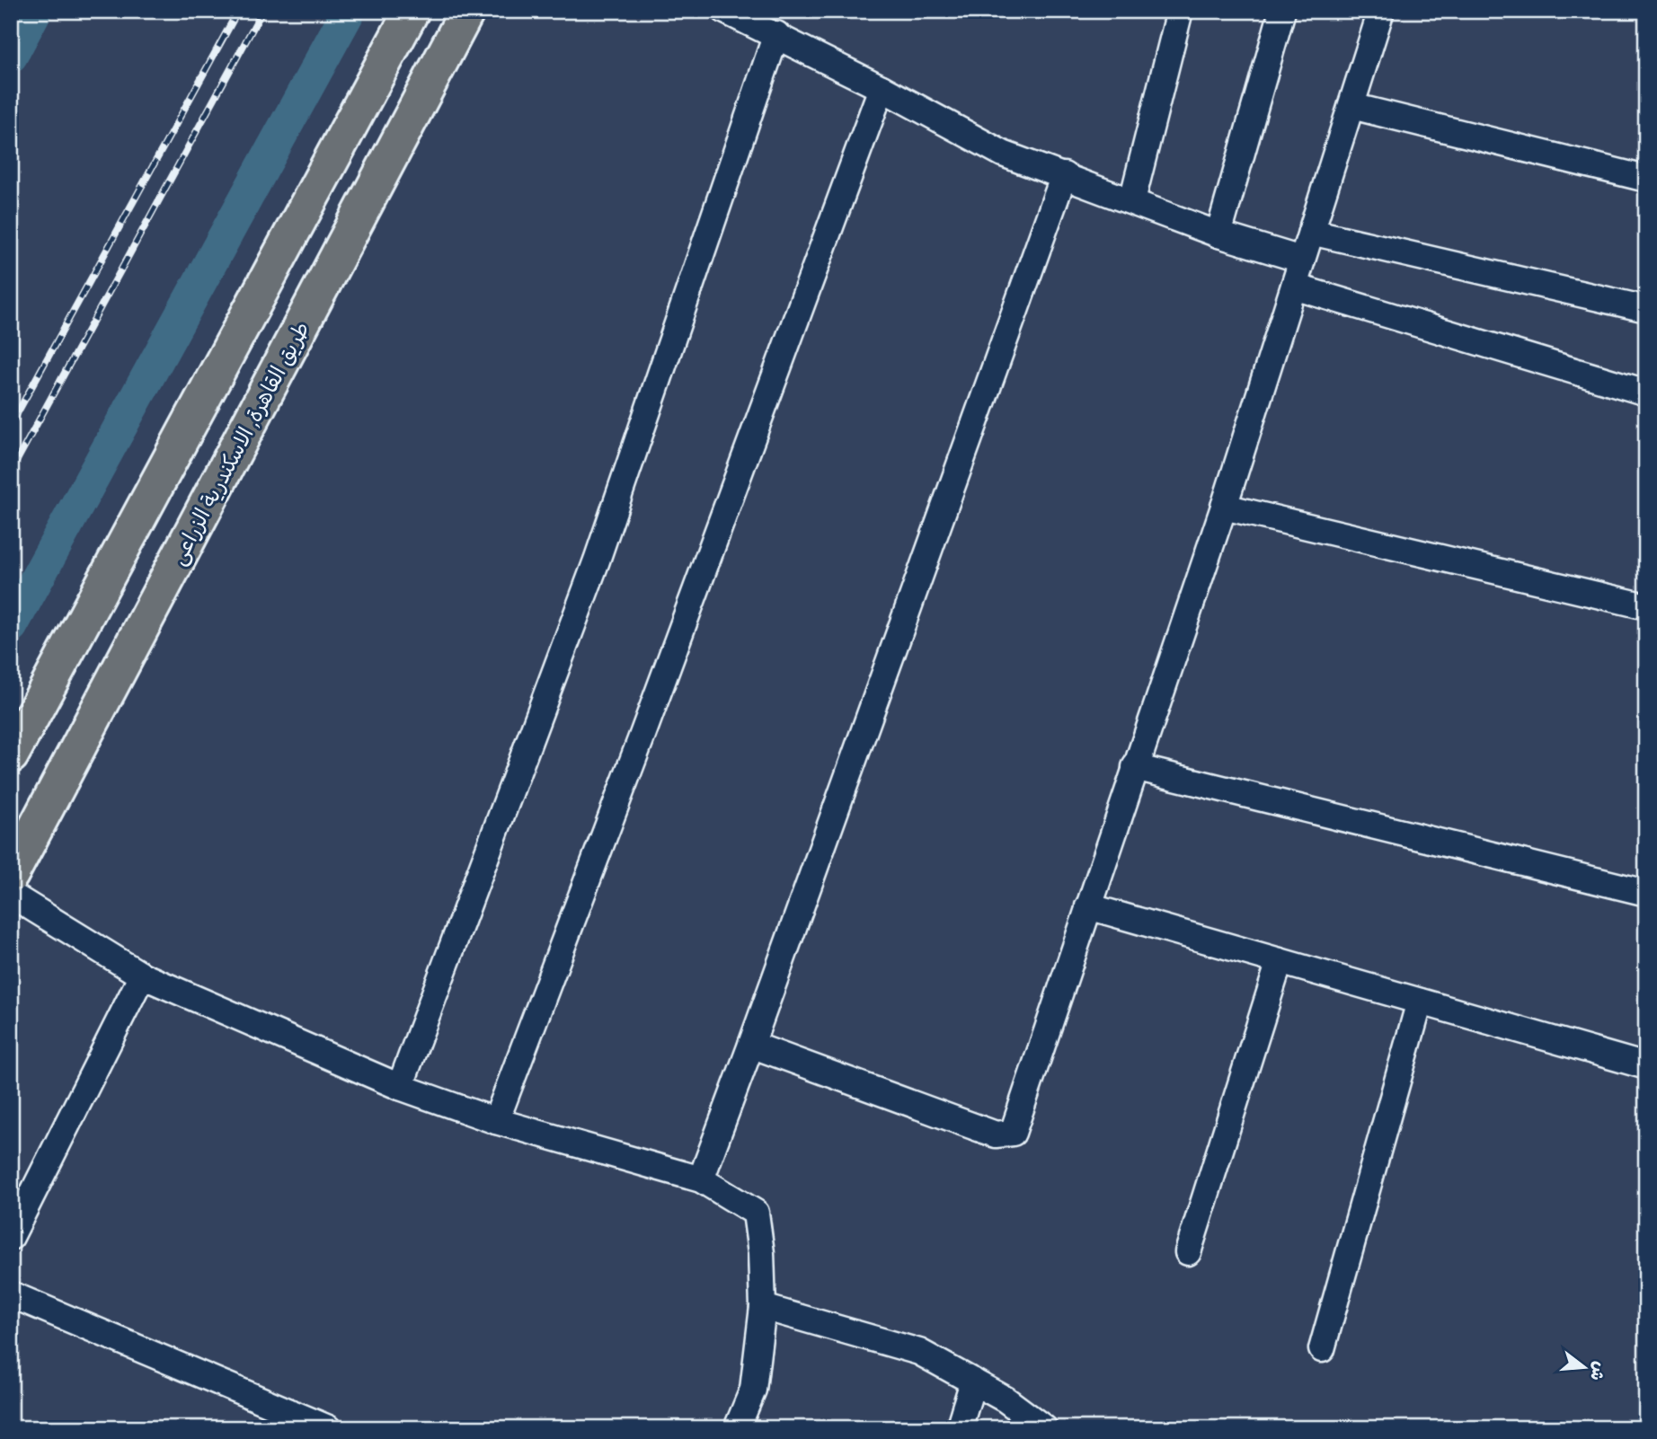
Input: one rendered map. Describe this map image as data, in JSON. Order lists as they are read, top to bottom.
{
  "streets": {
    "highway": ["طريق القاهرة, الاسكندرية الزراعى"]
  },
  "north": "right"
}
